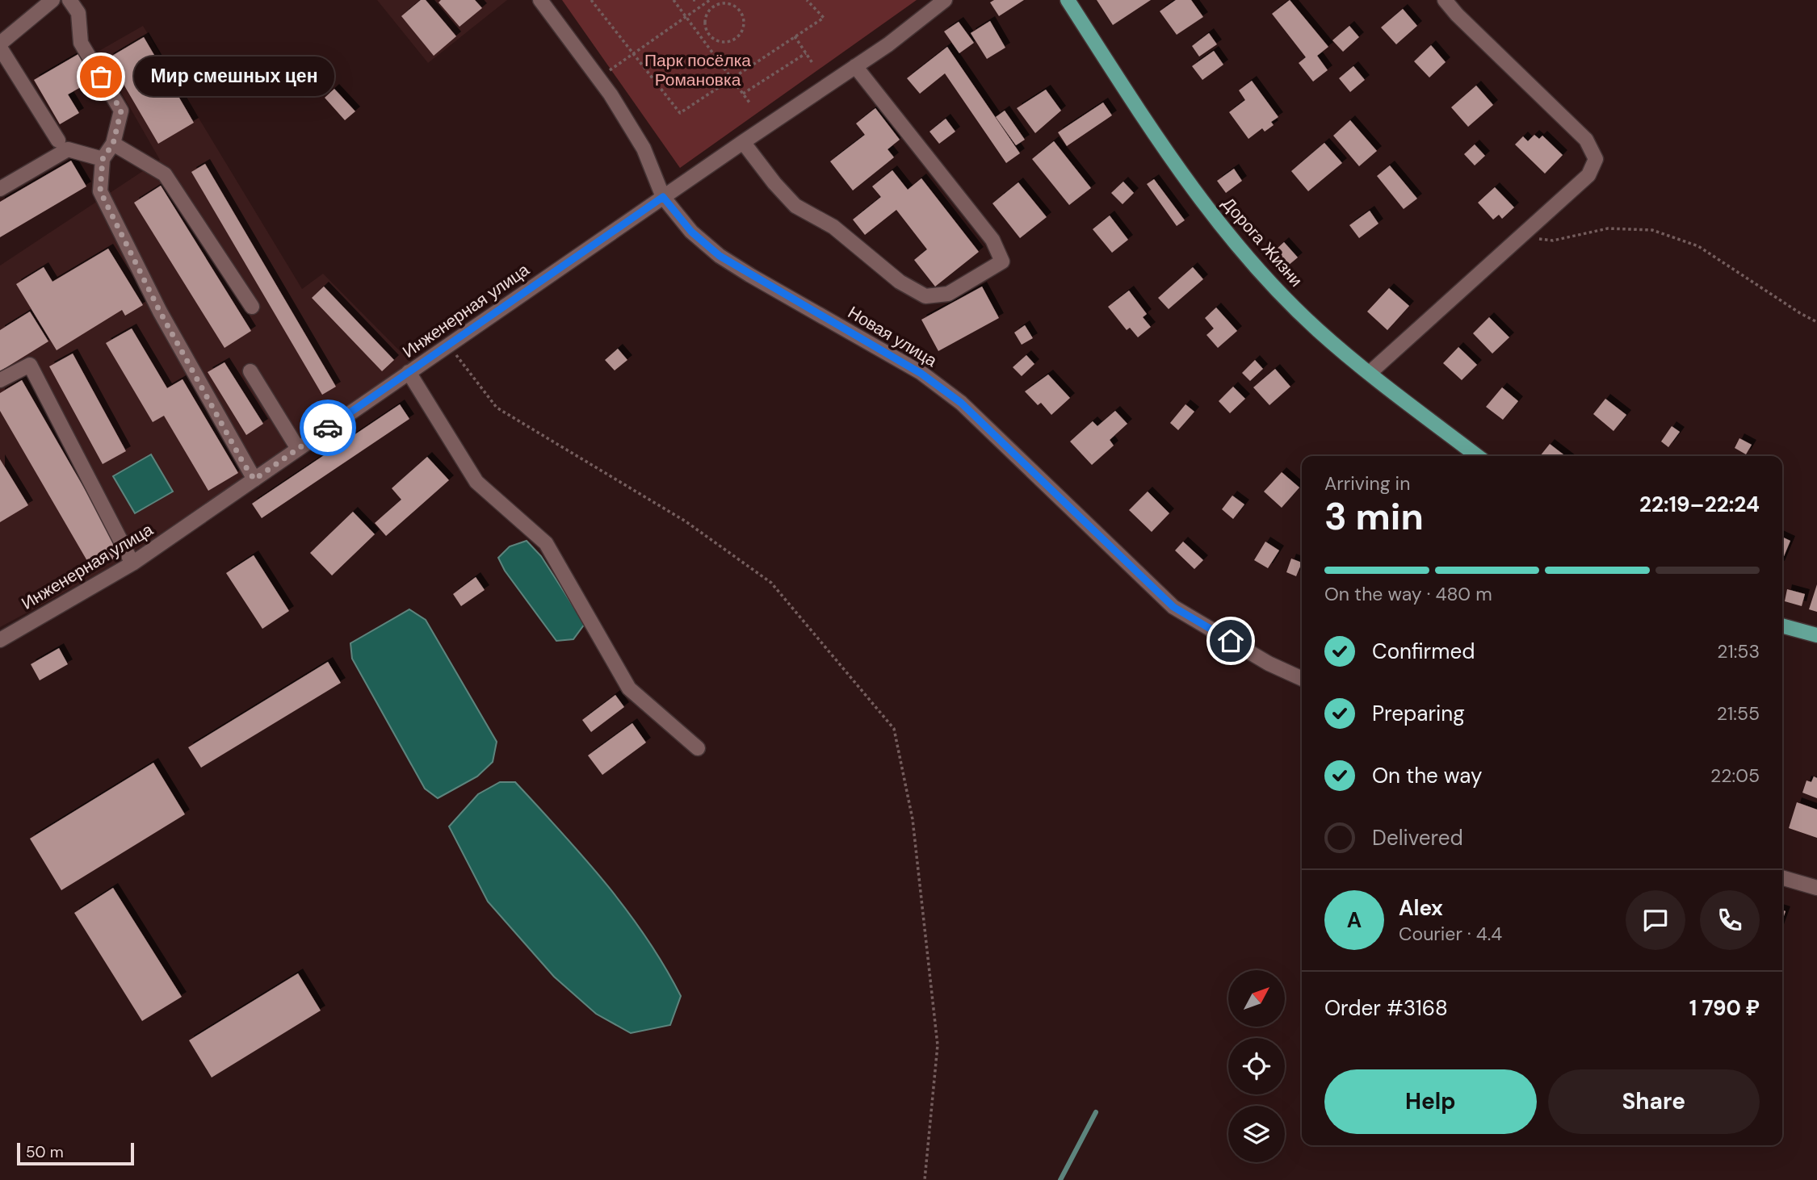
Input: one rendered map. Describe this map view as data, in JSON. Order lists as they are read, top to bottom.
{
  "streets": {
    "main road": ["Дорога Жизни"],
    "street": ["Инженерная улица", "Новая улица"]
  },
  "crossings": [
    ["Инженерная улица", "Новая улица"]
  ],
  "parks": ["Парк посёлка Романовка"],
  "places": ["Мир смешных цен"],
  "scale_bar": "50 m",
  "north": "top right",
  "page": {
    "bubble": "Мир смешных цен",
    "heading": ["3 min", "Arriving in", "22:19–22:24"],
    "panel": [
      "Alex",
      "Courier · 4.4",
      "Order #3168",
      "1 790 ₽"
    ],
    "bar": "On the way · 480 m",
    "list": [
      ["Confirmed", "21:53"],
      ["Preparing", "21:55"],
      ["On the way", "22:05"],
      "Delivered"
    ],
    "round": "A",
    "buttons": ["Help", "Share"],
    "scale": "50 m"
  }
}
